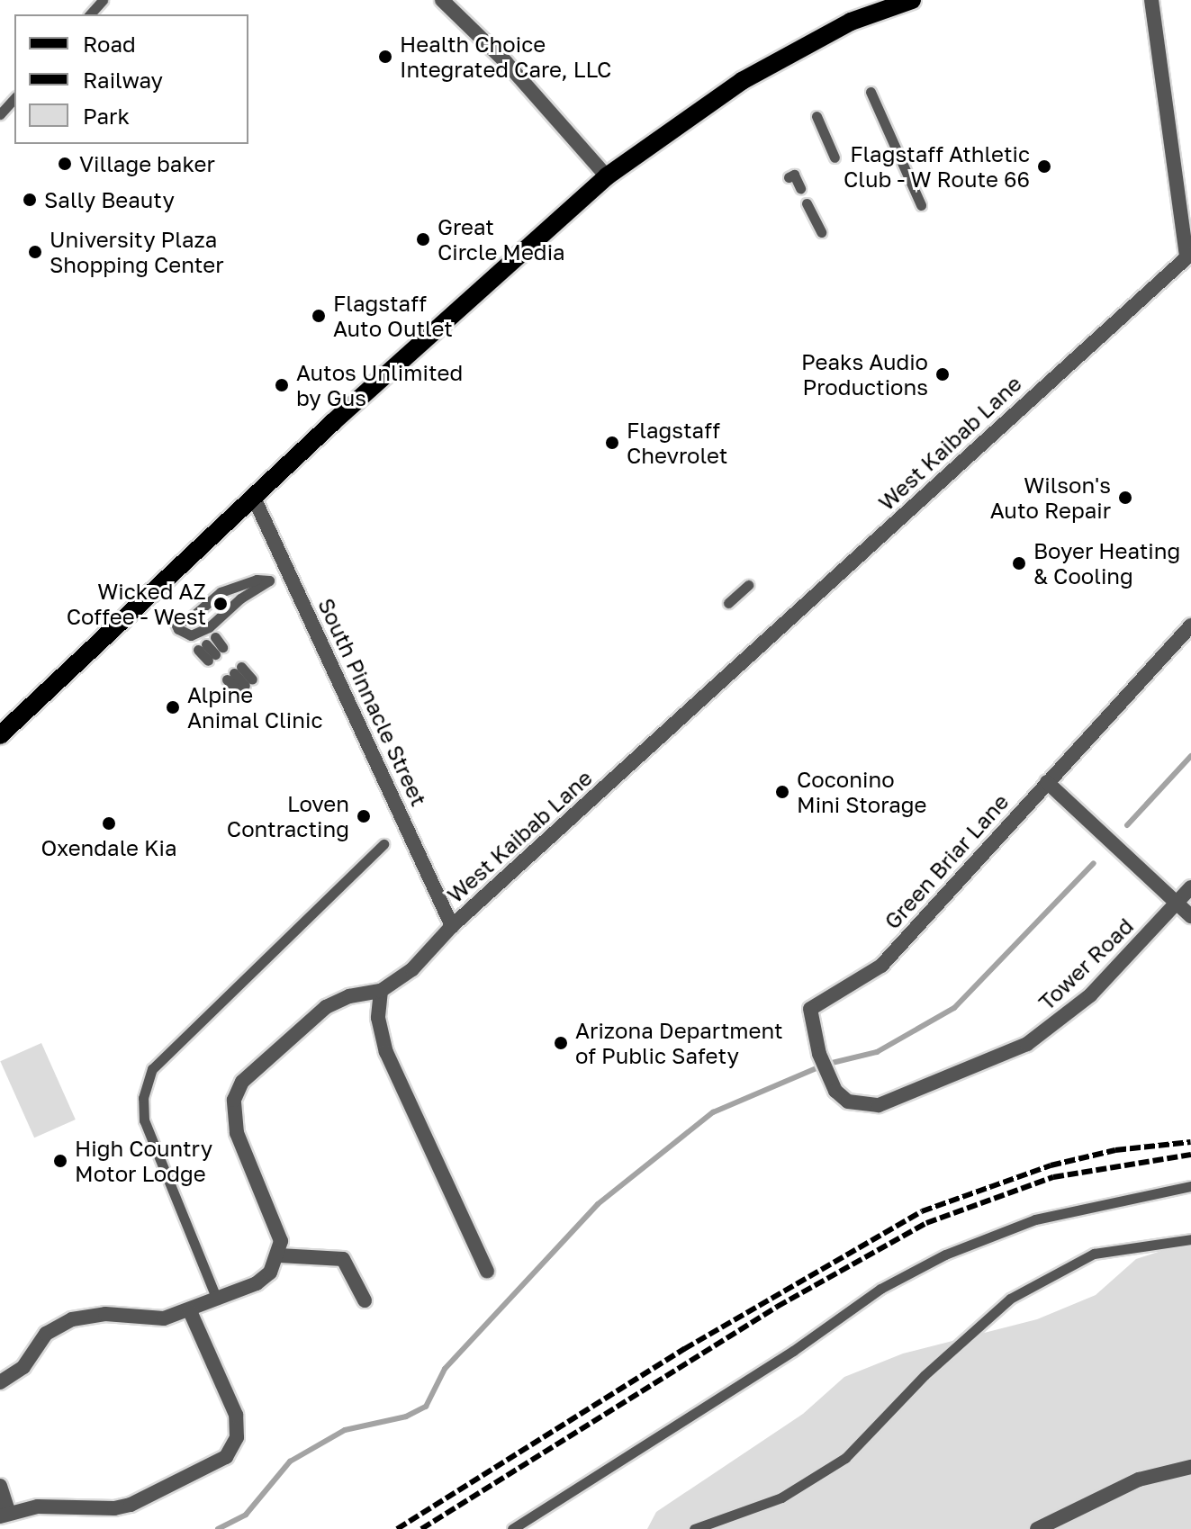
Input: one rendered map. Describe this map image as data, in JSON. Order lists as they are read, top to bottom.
{
  "streets": {
    "street": [
      "West Kaibab Lane",
      "South Pinnacle Street",
      "Green Briar Lane",
      "Tower Road"
    ]
  },
  "crossings": [
    ["West Kaibab Lane", "South Pinnacle Street"],
    ["Green Briar Lane", "Tower Road"]
  ],
  "places": [
    "Health Choice Integrated Care, LLC",
    "Village baker",
    "Flagstaff Athletic Club - W Route 66",
    "Sally Beauty",
    "Great Circle Media",
    "University Plaza Shopping Center",
    "Flagstaff Auto Outlet",
    "Peaks Audio Productions",
    "Autos Unlimited by Gus",
    "Flagstaff Chevrolet",
    "Wilson's Auto Repair",
    "Boyer Heating & Cooling",
    "Wicked AZ Coffee - West",
    "Alpine Animal Clinic",
    "Coconino Mini Storage",
    "Loven Contracting",
    "Oxendale Kia",
    "Arizona Department of Public Safety",
    "High Country Motor Lodge"
  ],
  "legend": ["Road", "Railway", "Park"]
}
